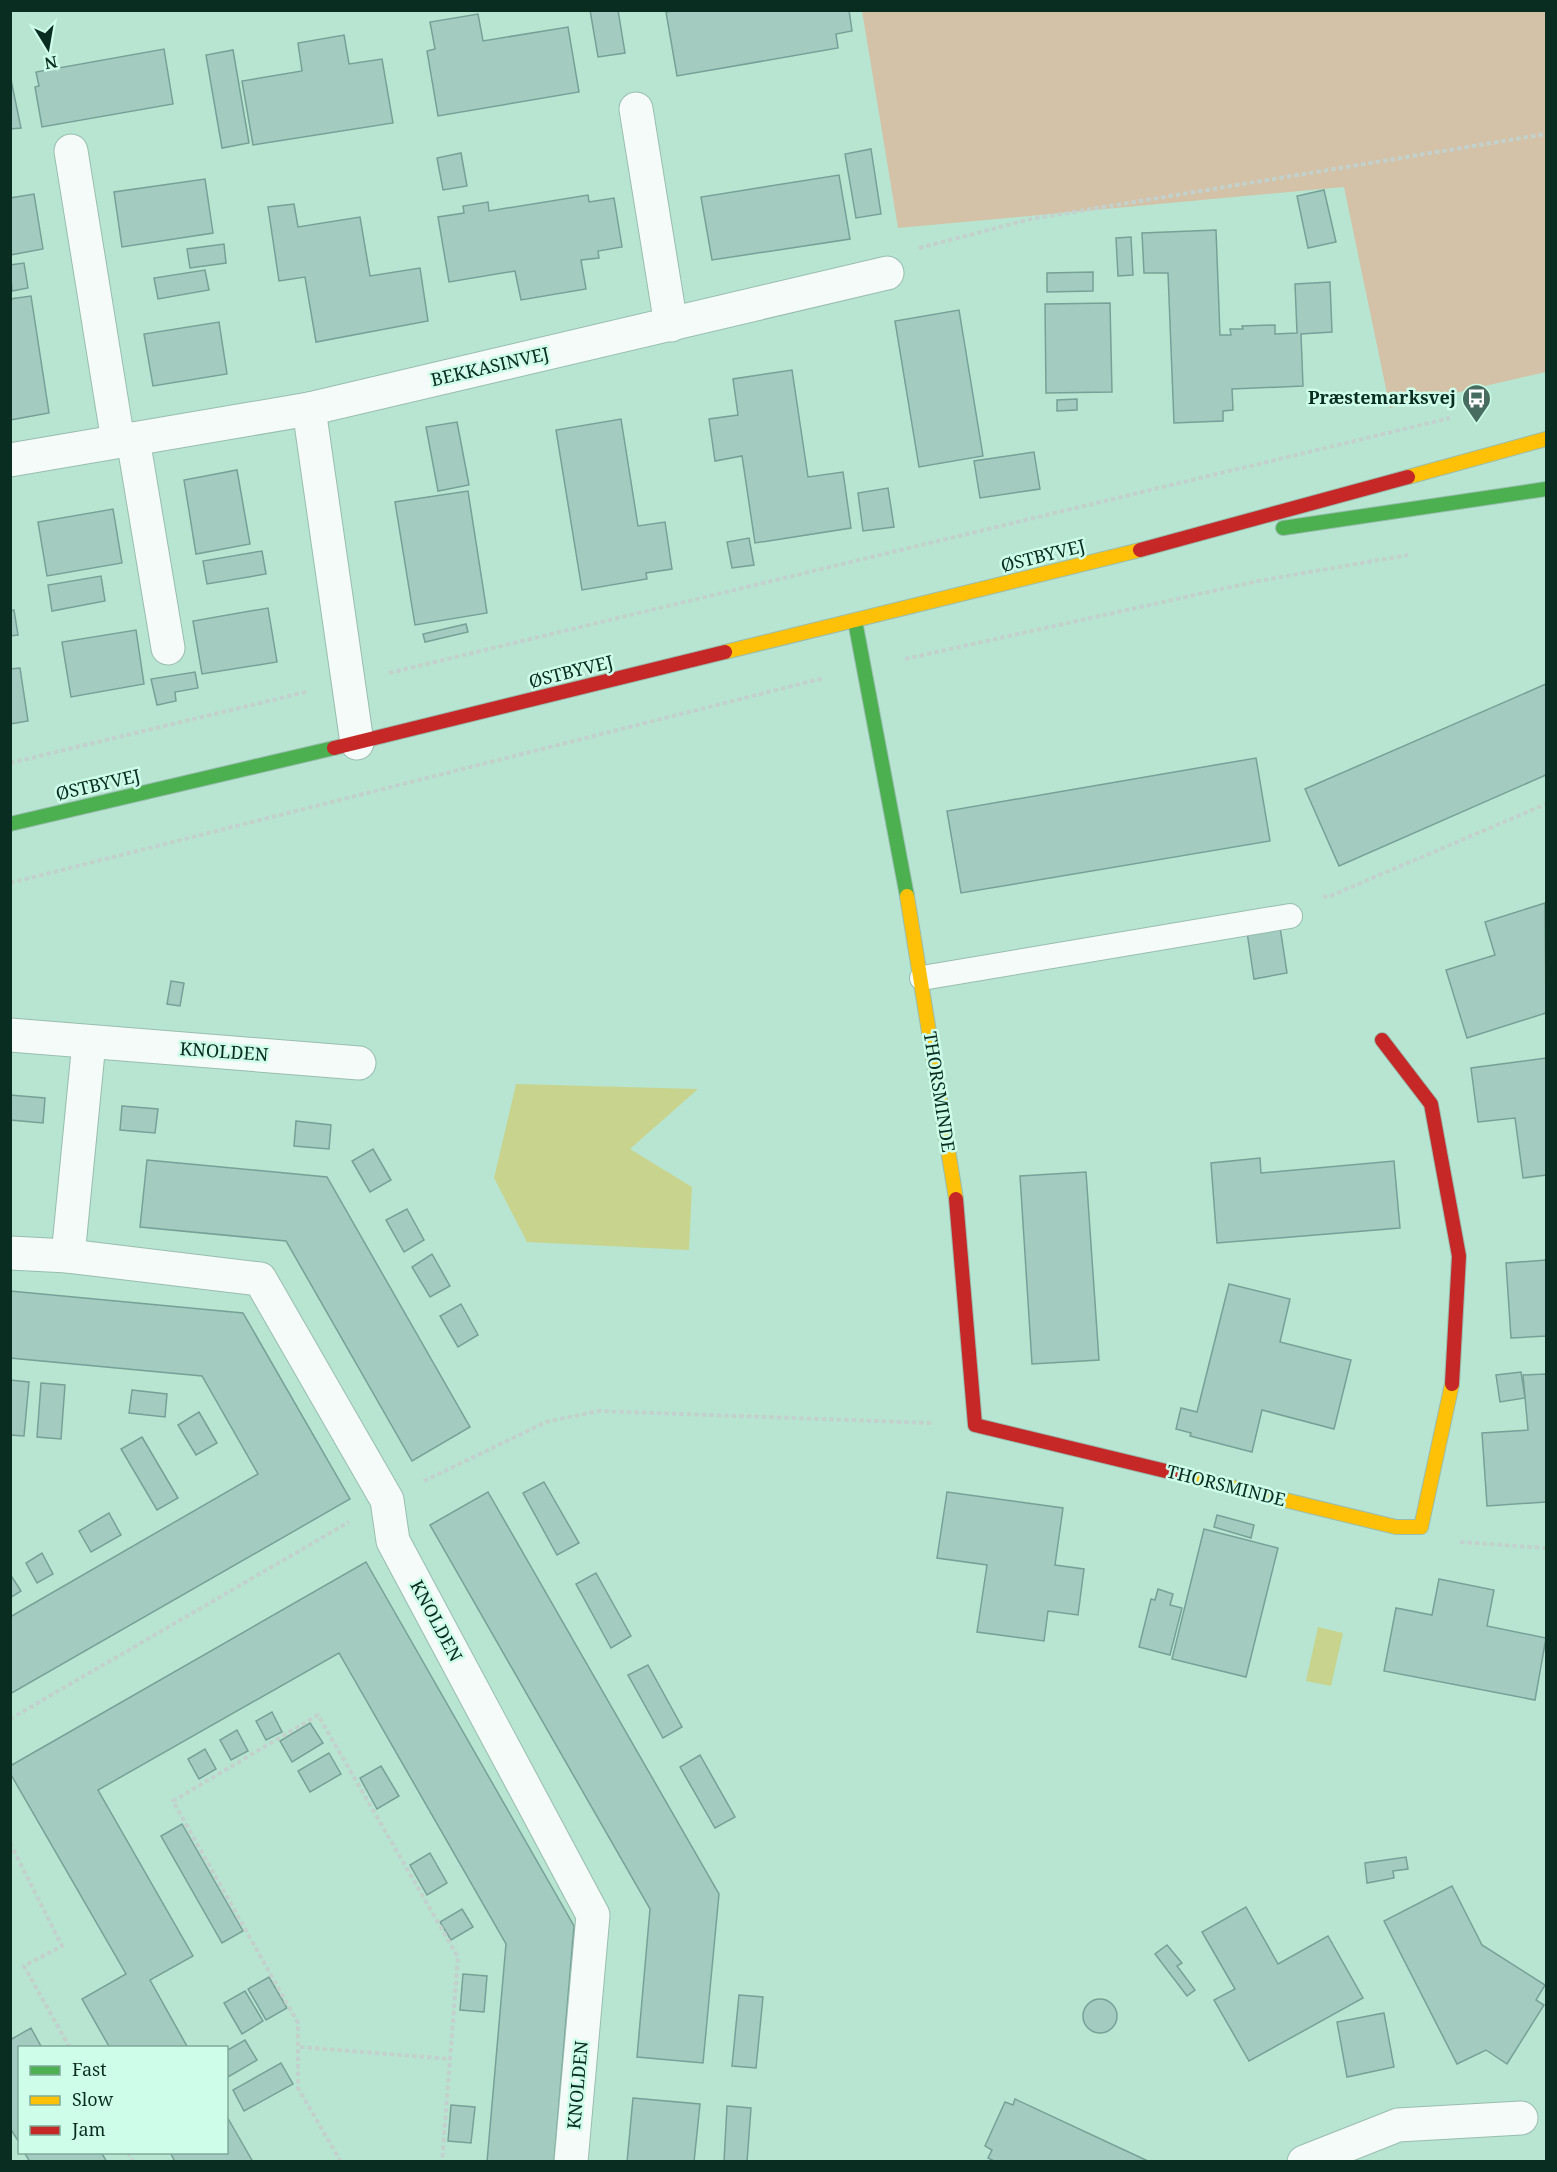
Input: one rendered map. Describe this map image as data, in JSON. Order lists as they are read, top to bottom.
{
  "streets": {
    "street": [
      "BEKKASINVEJ",
      "ØSTBYVEJ",
      "KNOLDEN",
      "THORSMINDE"
    ]
  },
  "crossings": [
    ["ØSTBYVEJ", "THORSMINDE"]
  ],
  "places": {
    "bus stop": ["Præstemarksvej"]
  },
  "legend": ["Fast", "Slow", "Jam"],
  "north": "bottom"
}
